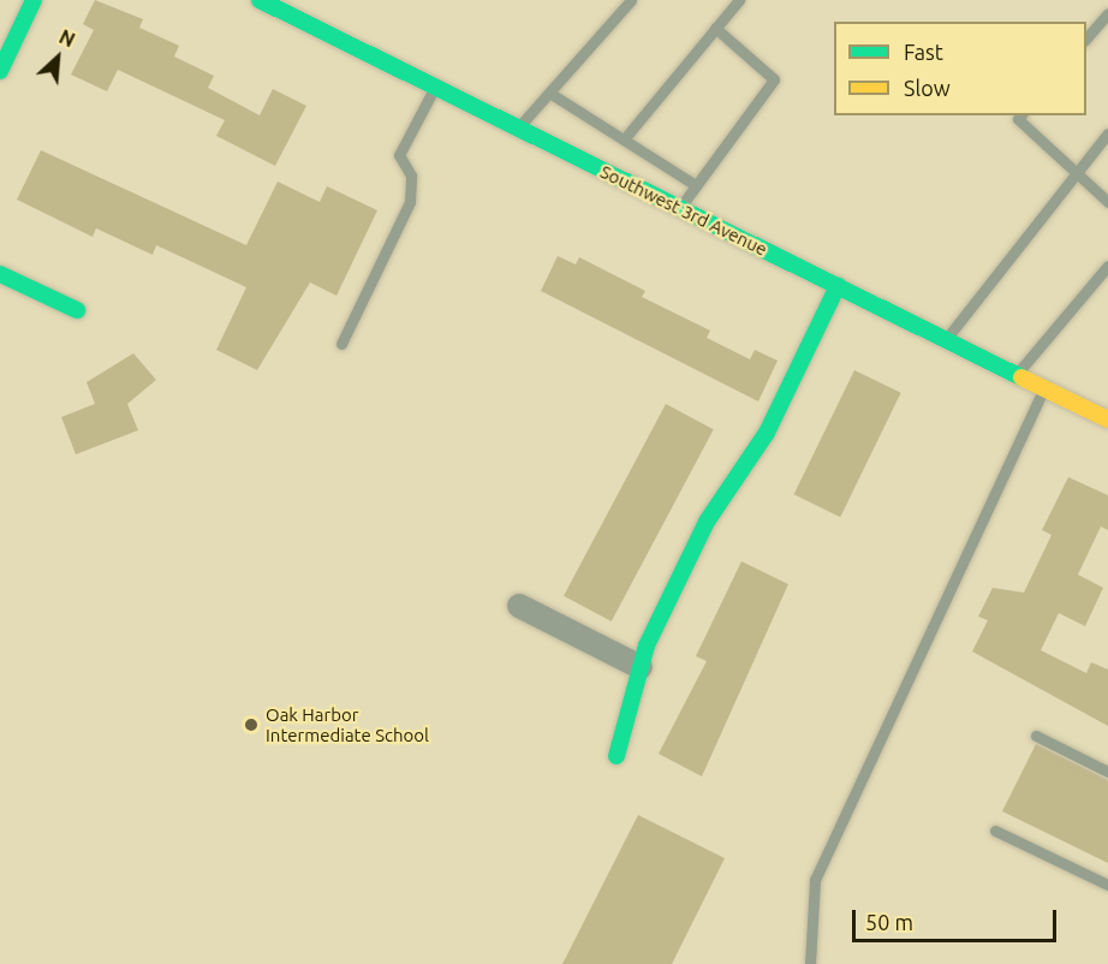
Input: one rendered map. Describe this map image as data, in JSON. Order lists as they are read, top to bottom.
{
  "streets": {
    "street": ["Southwest 3rd Avenue"]
  },
  "places": ["Oak Harbor Intermediate School"],
  "legend": ["Fast", "Slow"],
  "scale_bar": "50 m",
  "north": "top right"
}
